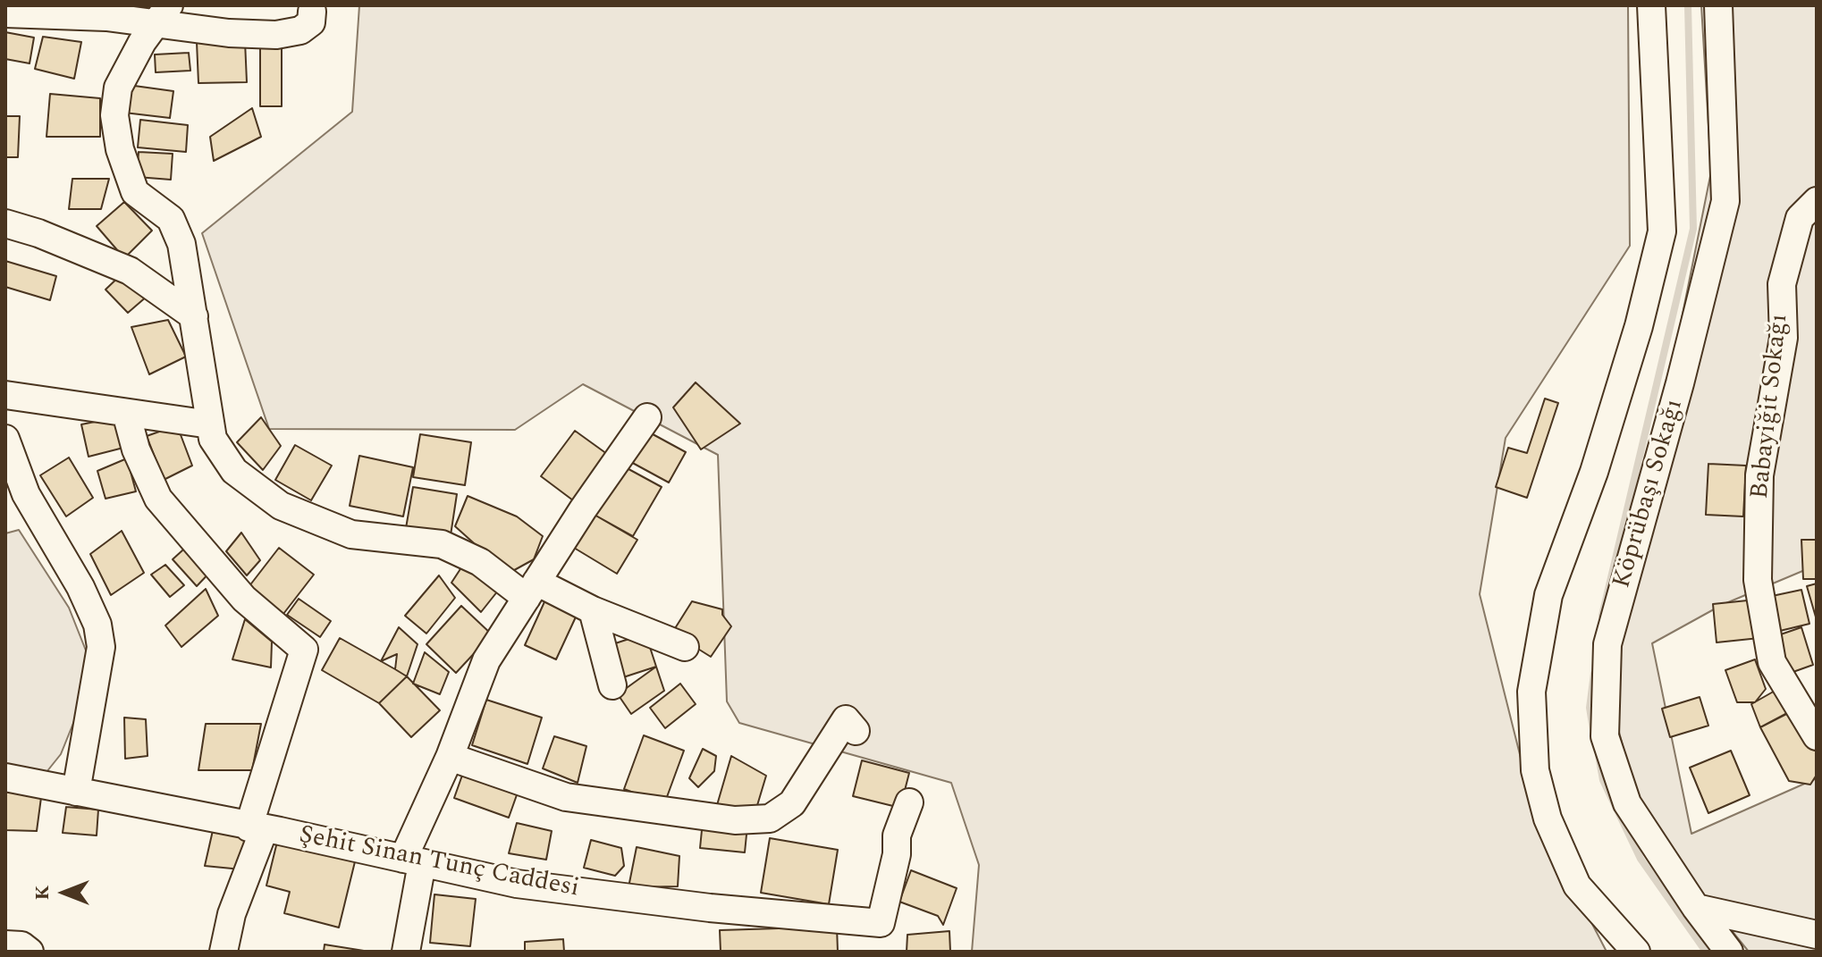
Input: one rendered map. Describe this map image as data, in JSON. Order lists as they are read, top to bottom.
{
  "streets": {
    "street": ["Babayiğit Sokağı", "Köprübaşı Sokağı", "Şehit Sinan Tunç Caddesi"]
  },
  "north": "left"
}
